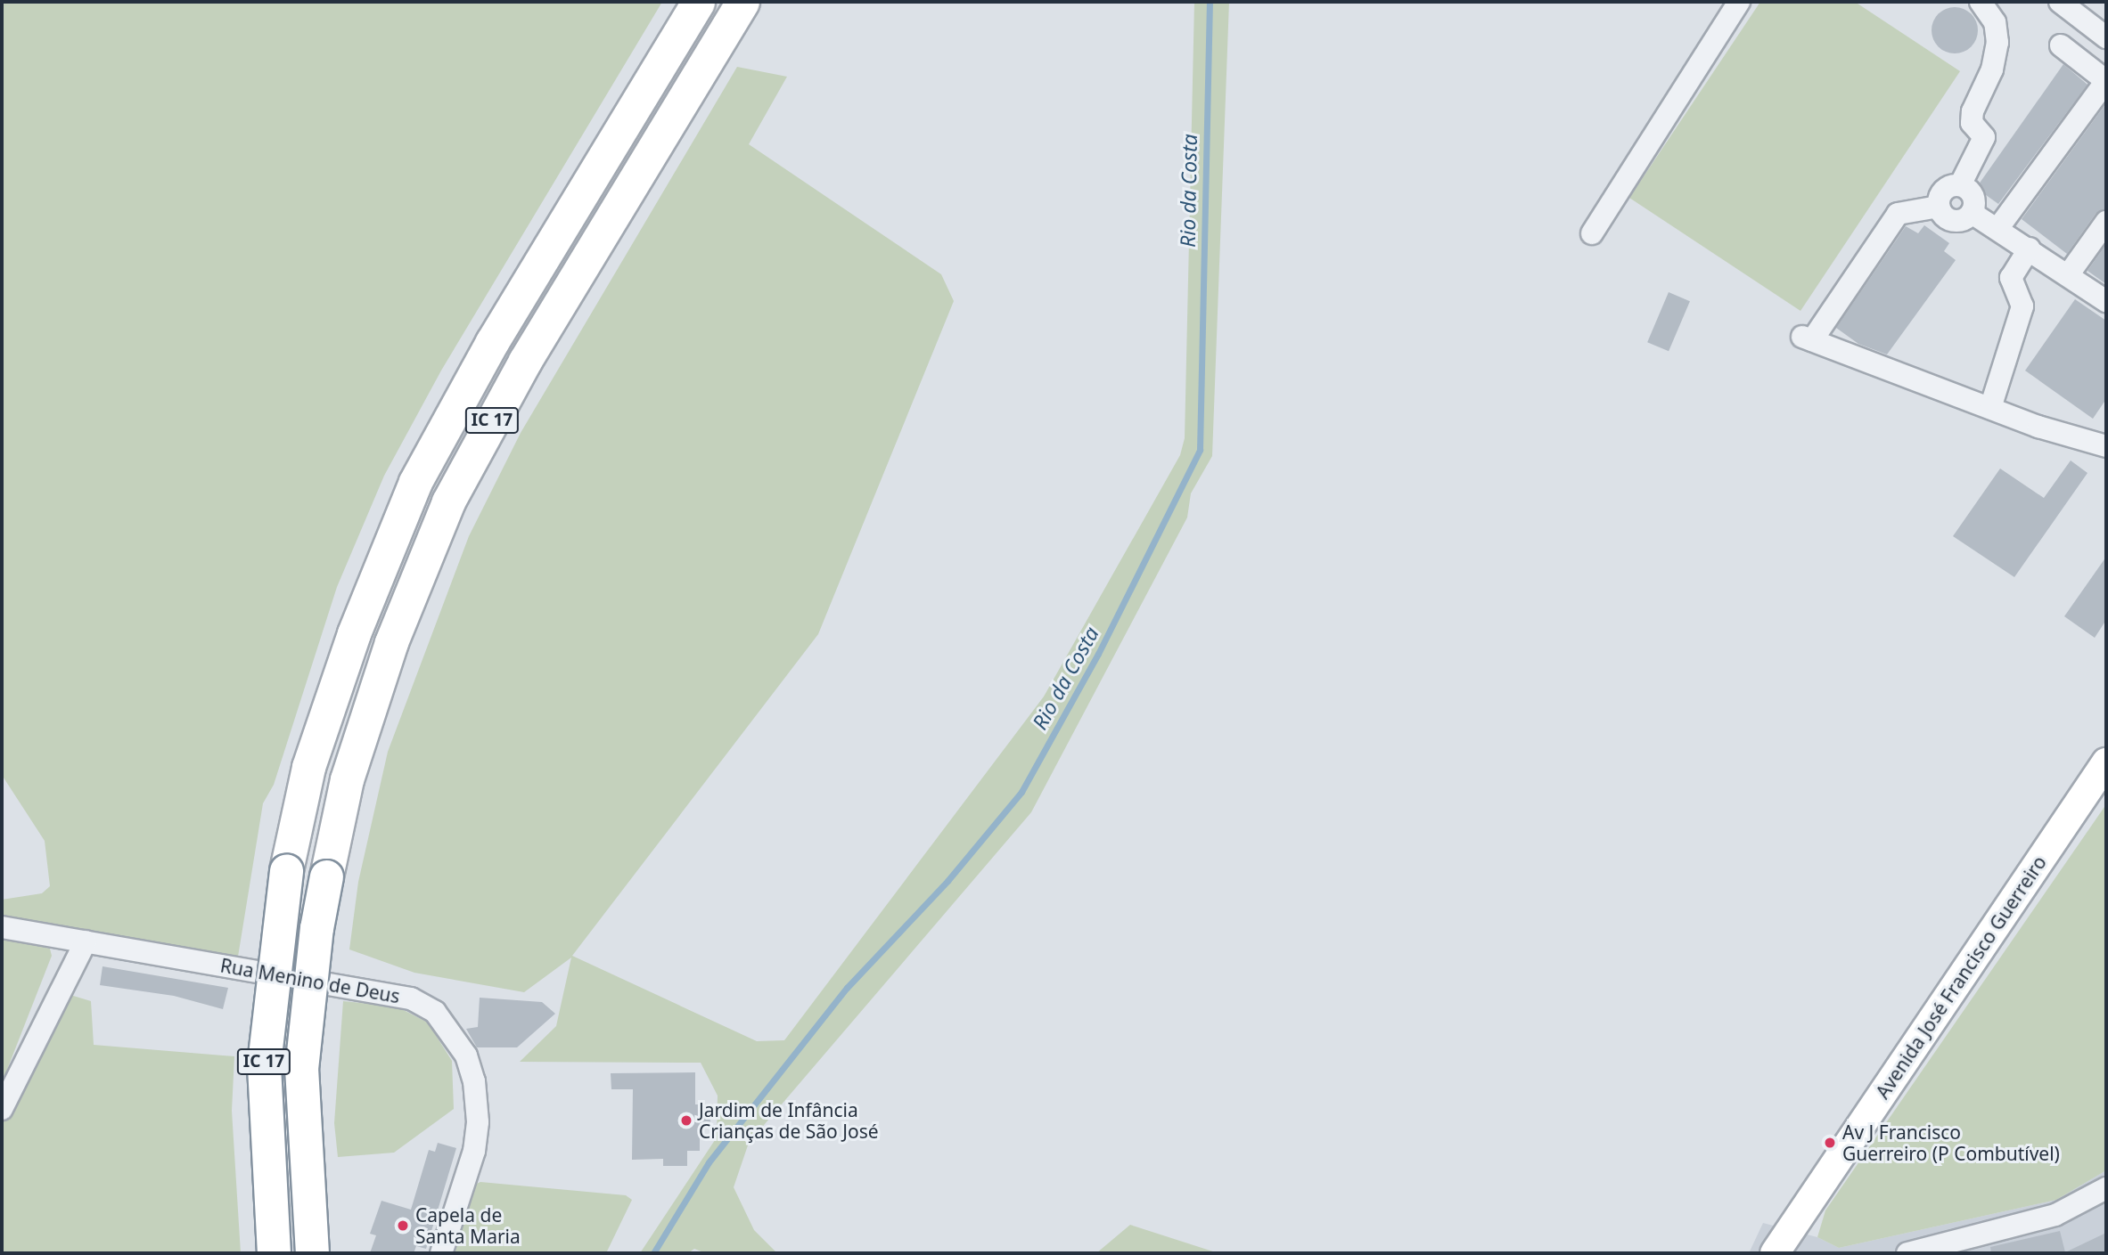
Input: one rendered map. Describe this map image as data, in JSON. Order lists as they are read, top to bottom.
{
  "streets": {
    "highway": ["IC 17"],
    "main road": ["Avenida José Francisco Guerreiro"],
    "street": ["Rua Menino de Deus"]
  },
  "water": ["Rio da Costa"],
  "places": ["Jardim de Infância Crianças de São José", "Av J Francisco Guerreiro (P Combutível)", "Capela de Santa Maria"]
}
